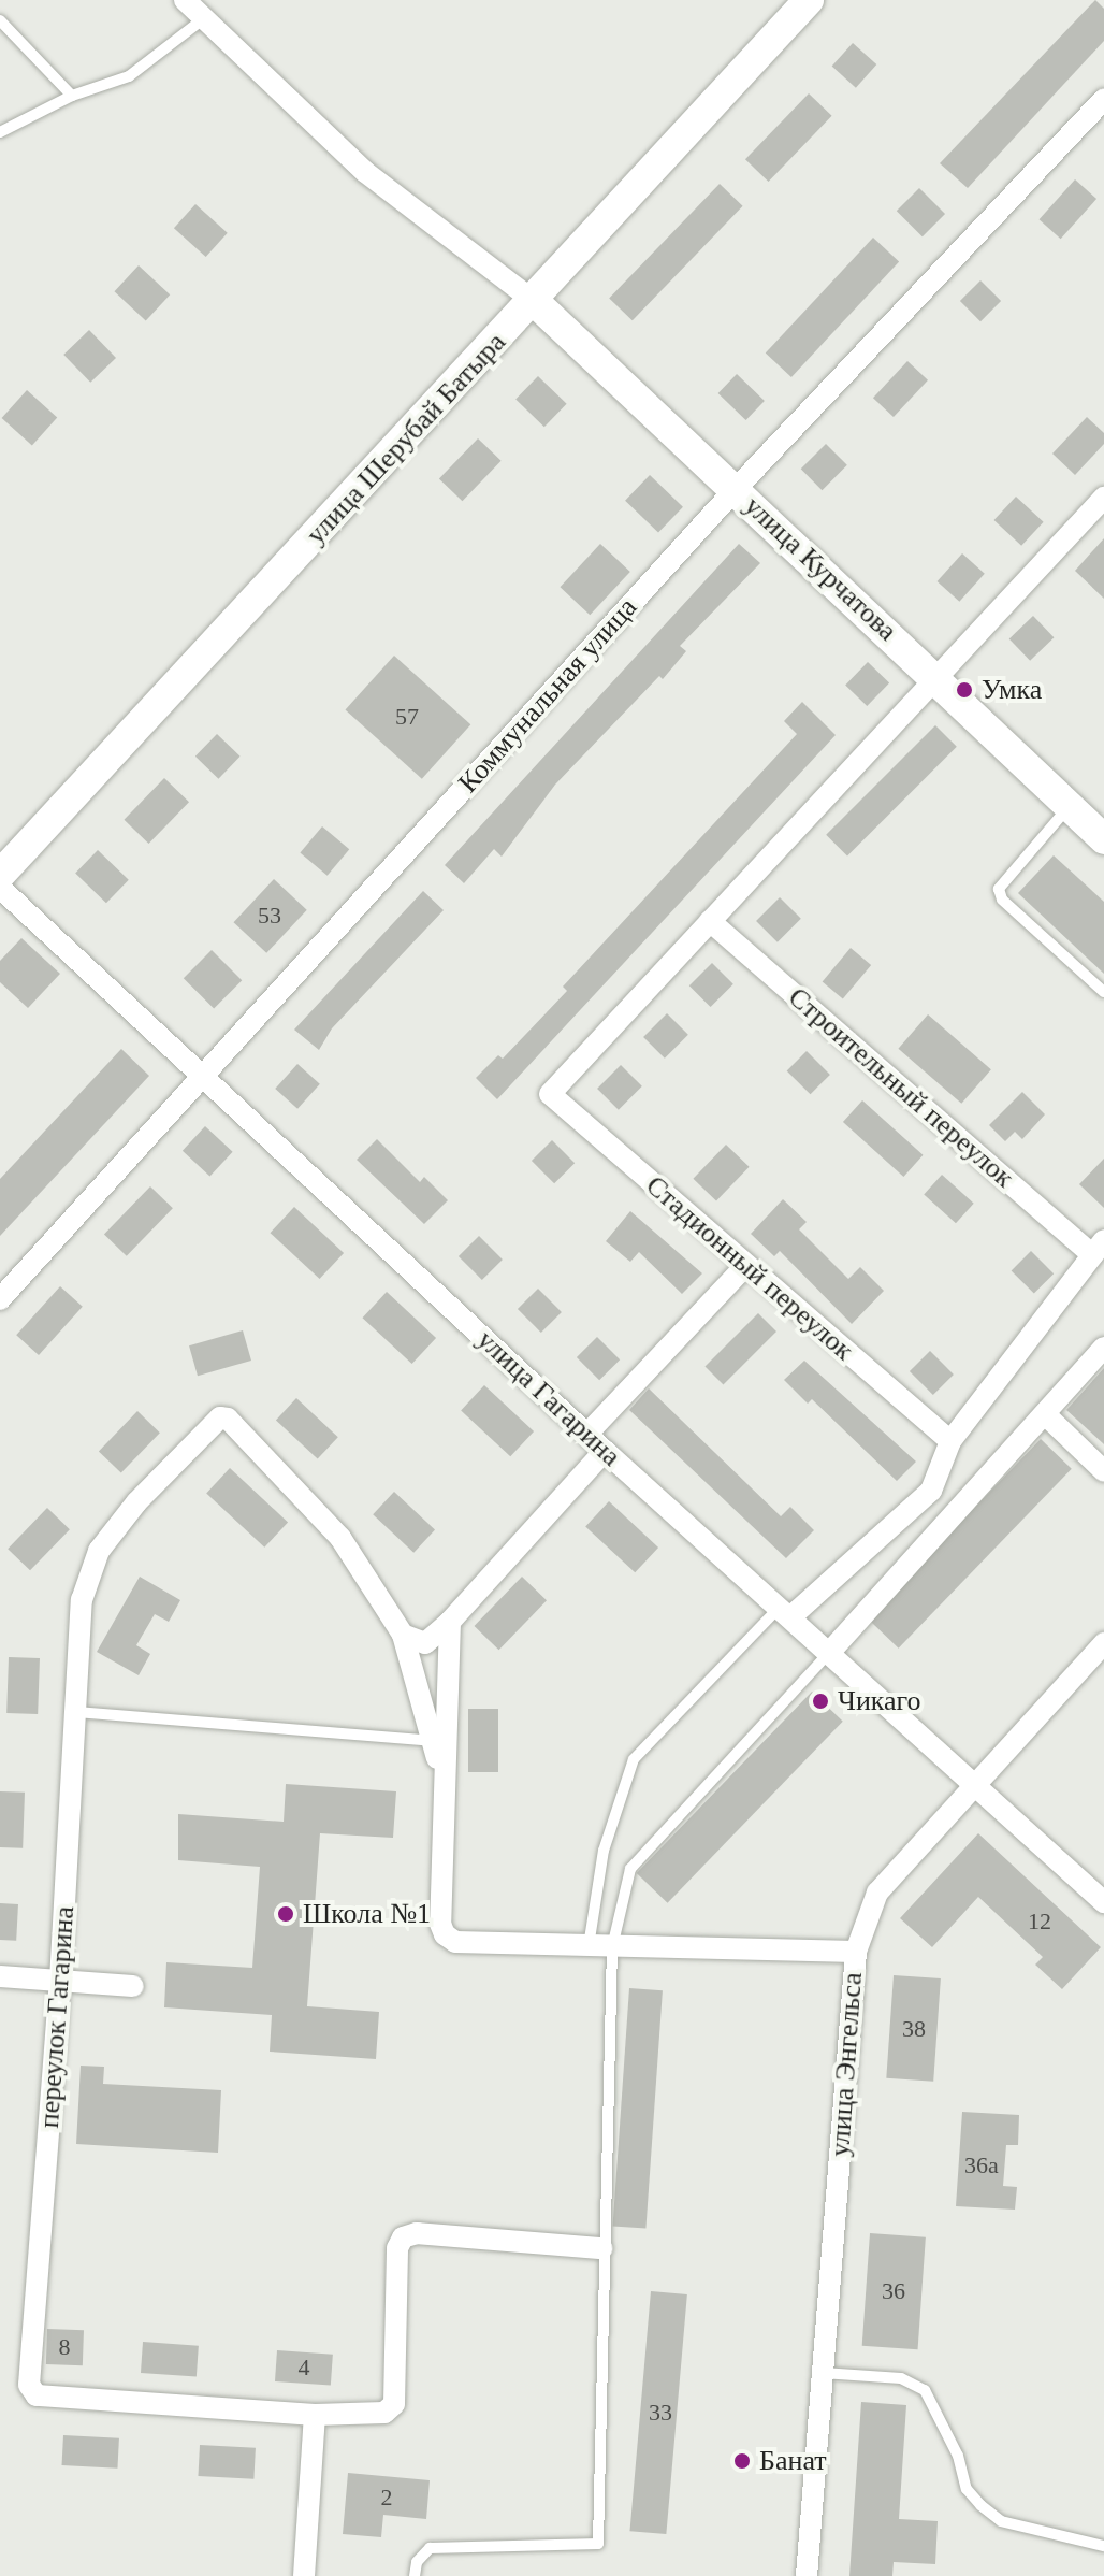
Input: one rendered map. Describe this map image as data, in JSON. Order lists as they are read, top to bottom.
{
  "streets": {
    "street": [
      "улица Шерубай Батыра",
      "улица Курчатова",
      "Коммунальная улица",
      "Строительный переулок",
      "Стадионный переулок",
      "улица Гагарина",
      "переулок Гагарина",
      "улица Энгельса"
    ]
  },
  "crossings": [
    ["улица Шерубай Батыра", "улица Курчатова"],
    ["улица Курчатова", "Коммунальная улица"],
    ["Коммунальная улица", "улица Гагарина"],
    ["Строительный переулок", "Стадионный переулок"],
    ["улица Гагарина", "улица Энгельса"]
  ],
  "places": [
    "Умка",
    "Чикаго",
    "Школа №1",
    "Банат"
  ],
  "house_numbers": [
    "57",
    "53",
    "12",
    "38",
    "36а",
    "36",
    "8",
    "4",
    "33",
    "2"
  ]
}
